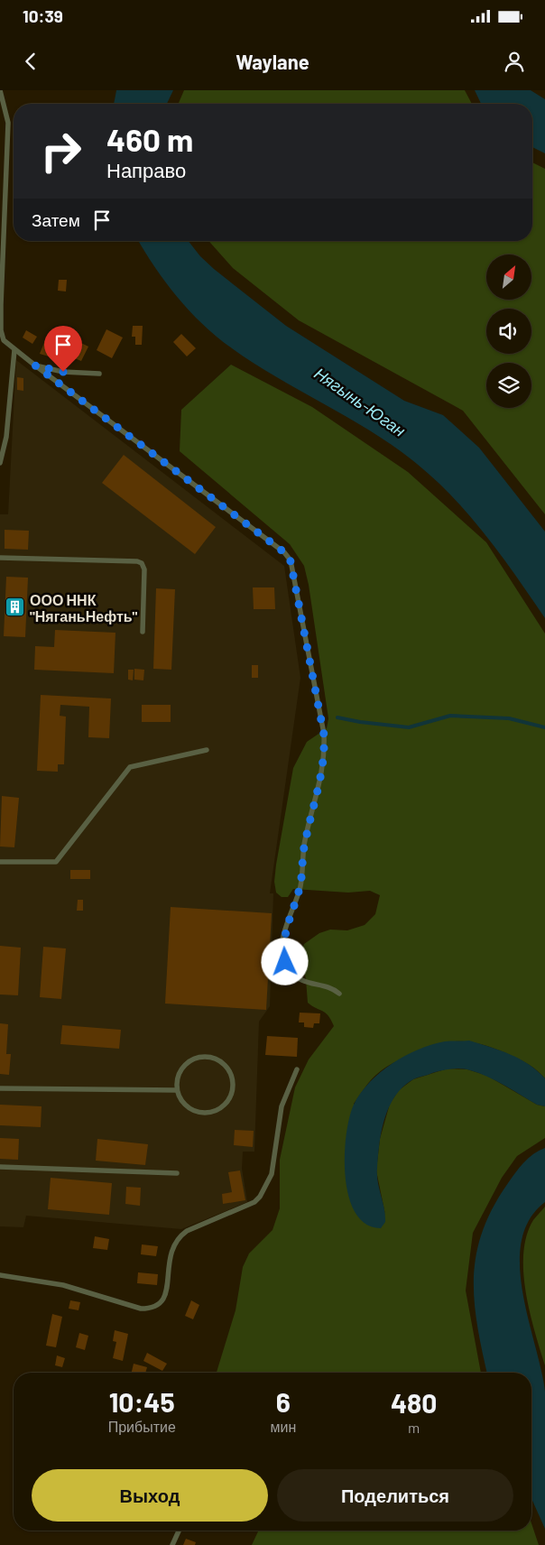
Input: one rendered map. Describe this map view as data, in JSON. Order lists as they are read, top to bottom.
{
  "water": ["Нягынь-Юган"],
  "places": {
    "building": ["ООО ННК \"НяганьНефть\""]
  },
  "north": "top right",
  "page": {
    "status": "10:39",
    "header": "Waylane",
    "turn": ["460 m", "Направо"],
    "then": "Затем",
    "eta": [
      "10:45",
      "Прибытие",
      "6",
      "мин",
      "480",
      "m"
    ],
    "buttons": ["Выход", "Поделиться"]
  }
}
